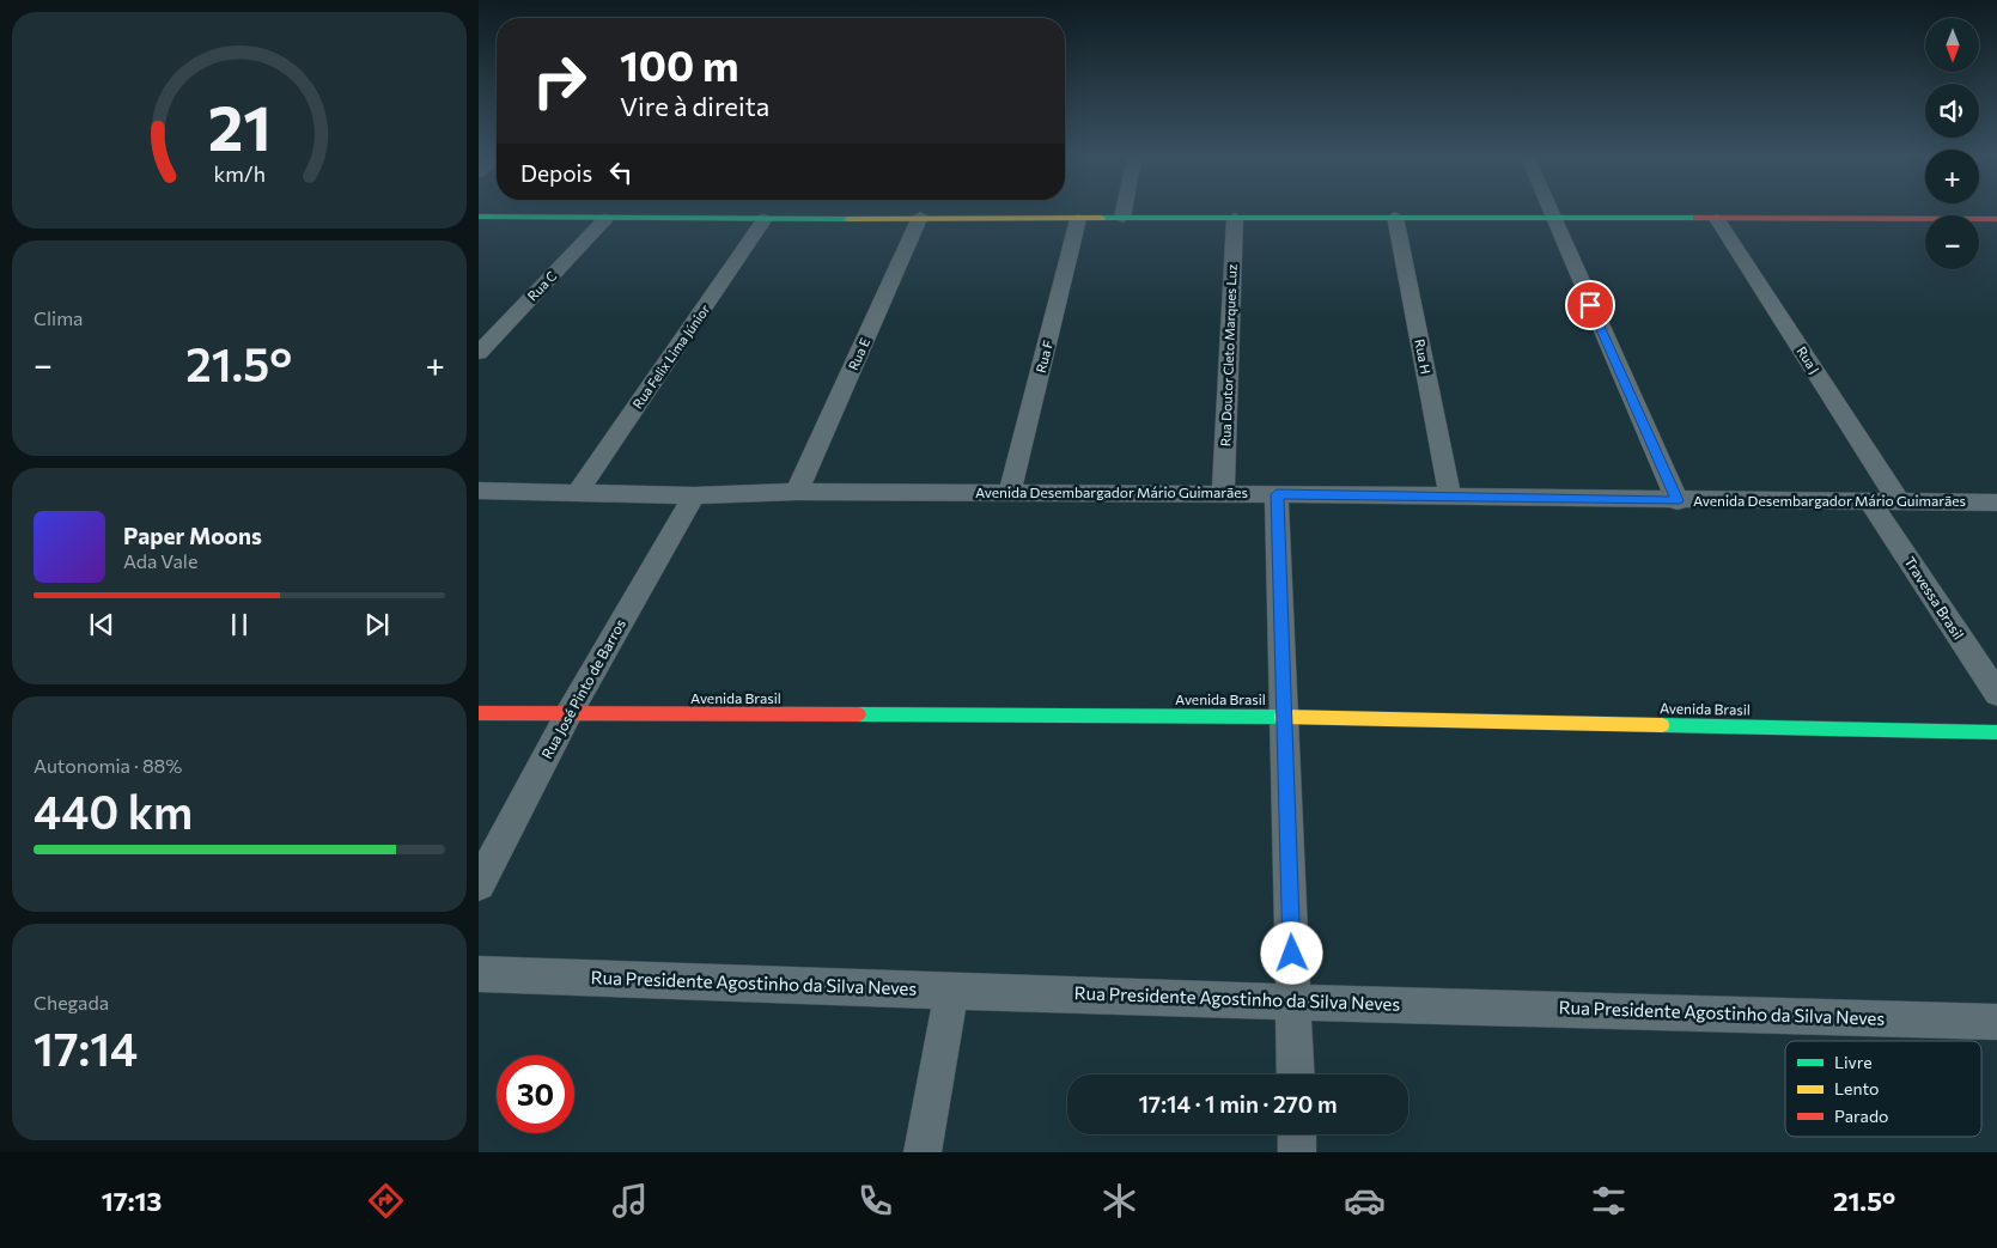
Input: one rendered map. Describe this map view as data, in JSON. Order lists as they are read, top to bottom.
{
  "streets": {
    "street": [
      "Rua C",
      "Rua E",
      "Rua Doutor Cleto Marques Luz",
      "Rua Felix Lima Júnior",
      "Rua F",
      "Rua H",
      "Rua J",
      "Avenida Desembargador Mário Guimarães",
      "Travessa Brasil",
      "Rua José Pinto de Barros",
      "Avenida Brasil",
      "Rua Presidente Agostinho da Silva Neves"
    ]
  },
  "crossings": [
    ["Rua E", "Avenida Desembargador Mário Guimarães"],
    ["Rua Doutor Cleto Marques Luz", "Avenida Desembargador Mário Guimarães"],
    ["Rua Felix Lima Júnior", "Avenida Desembargador Mário Guimarães"],
    ["Rua F", "Avenida Desembargador Mário Guimarães"],
    ["Rua H", "Avenida Desembargador Mário Guimarães"],
    ["Rua J", "Avenida Desembargador Mário Guimarães"],
    ["Avenida Desembargador Mário Guimarães", "Travessa Brasil"],
    ["Avenida Desembargador Mário Guimarães", "Rua José Pinto de Barros"],
    ["Rua José Pinto de Barros", "Avenida Brasil"]
  ],
  "legend": ["Livre", "Lento", "Parado"],
  "north": "bottom",
  "page": {
    "map_buttons": ["+", "−"],
    "turn": ["100 m", "Vire à direita"],
    "then": "Depois",
    "tile": [
      "Clima",
      ["Autonomia · 88%", "440 km"],
      ["Chegada", "17:14"]
    ],
    "heat": ["−", "21.5°", "+"],
    "song": ["Paper Moons", "Ada Vale"],
    "limit": "30",
    "trip": "17:14 · 1 min · 270 m",
    "tabs": ["17:13", "21.5°"],
    "gauge": ["21", "km/h"]
  }
}
